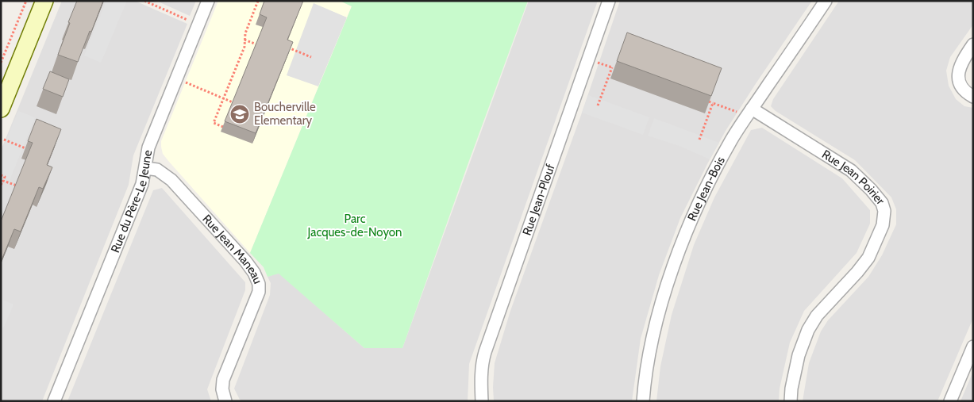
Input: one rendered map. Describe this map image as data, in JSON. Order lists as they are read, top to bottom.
{
  "streets": {
    "street": [
      "Rue Jean Poirier",
      "Rue Jean-Bois",
      "Rue Jean-Plouf",
      "Rue du Père-Le Jeune",
      "Rue Jean Maneau"
    ]
  },
  "crossings": [
    ["Rue Jean Poirier", "Rue Jean-Bois"],
    ["Rue du Père-Le Jeune", "Rue Jean Maneau"]
  ],
  "parks": ["Parc Jacques-de-Noyon"],
  "places": {
    "school or university": ["Boucherville Elementary"]
  }
}
